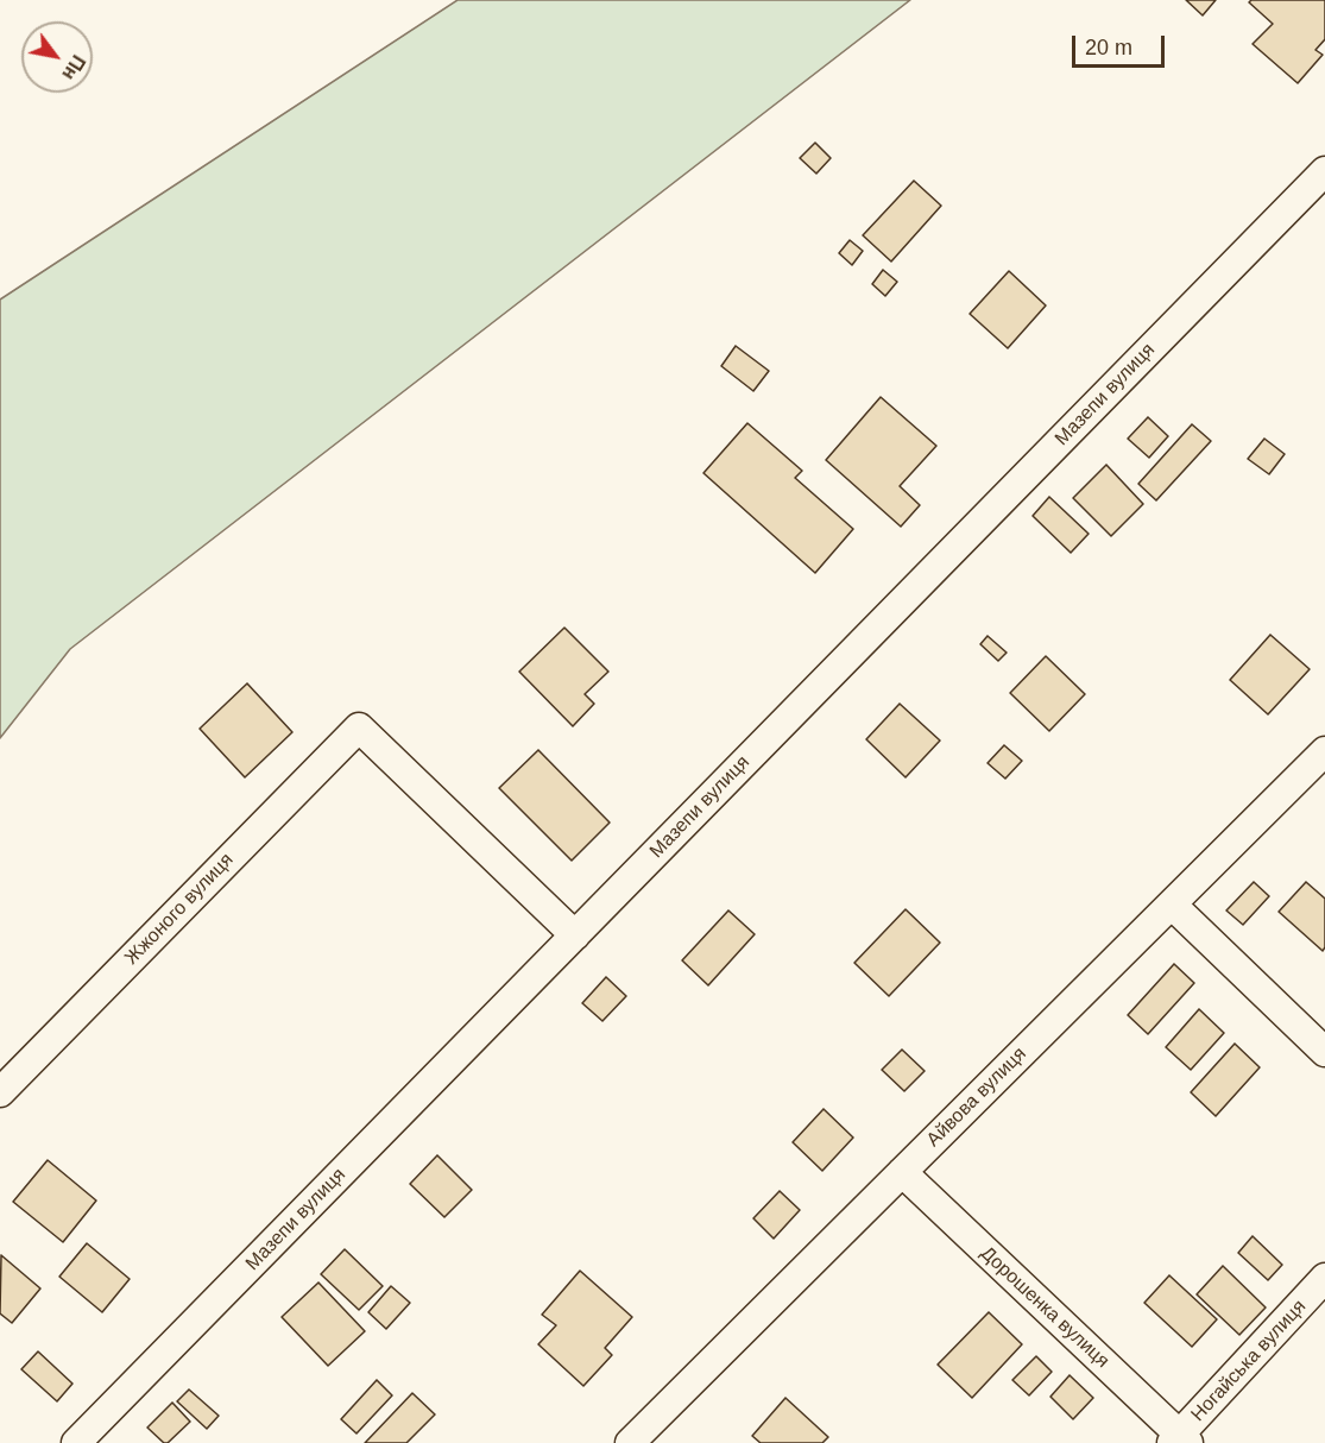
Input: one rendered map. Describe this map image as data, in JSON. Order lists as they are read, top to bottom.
{
  "streets": {
    "street": [
      "Мазепи вулиця",
      "Жжоного вулиця",
      "Айвова вулиця",
      "Дорошенка вулиця",
      "Ногайська вулиця"
    ]
  },
  "crossings": [
    ["Мазепи вулиця", "Жжоного вулиця"],
    ["Айвова вулиця", "Дорошенка вулиця"],
    ["Дорошенка вулиця", "Ногайська вулиця"]
  ],
  "scale_bar": "20 m",
  "north": "bottom right"
}
